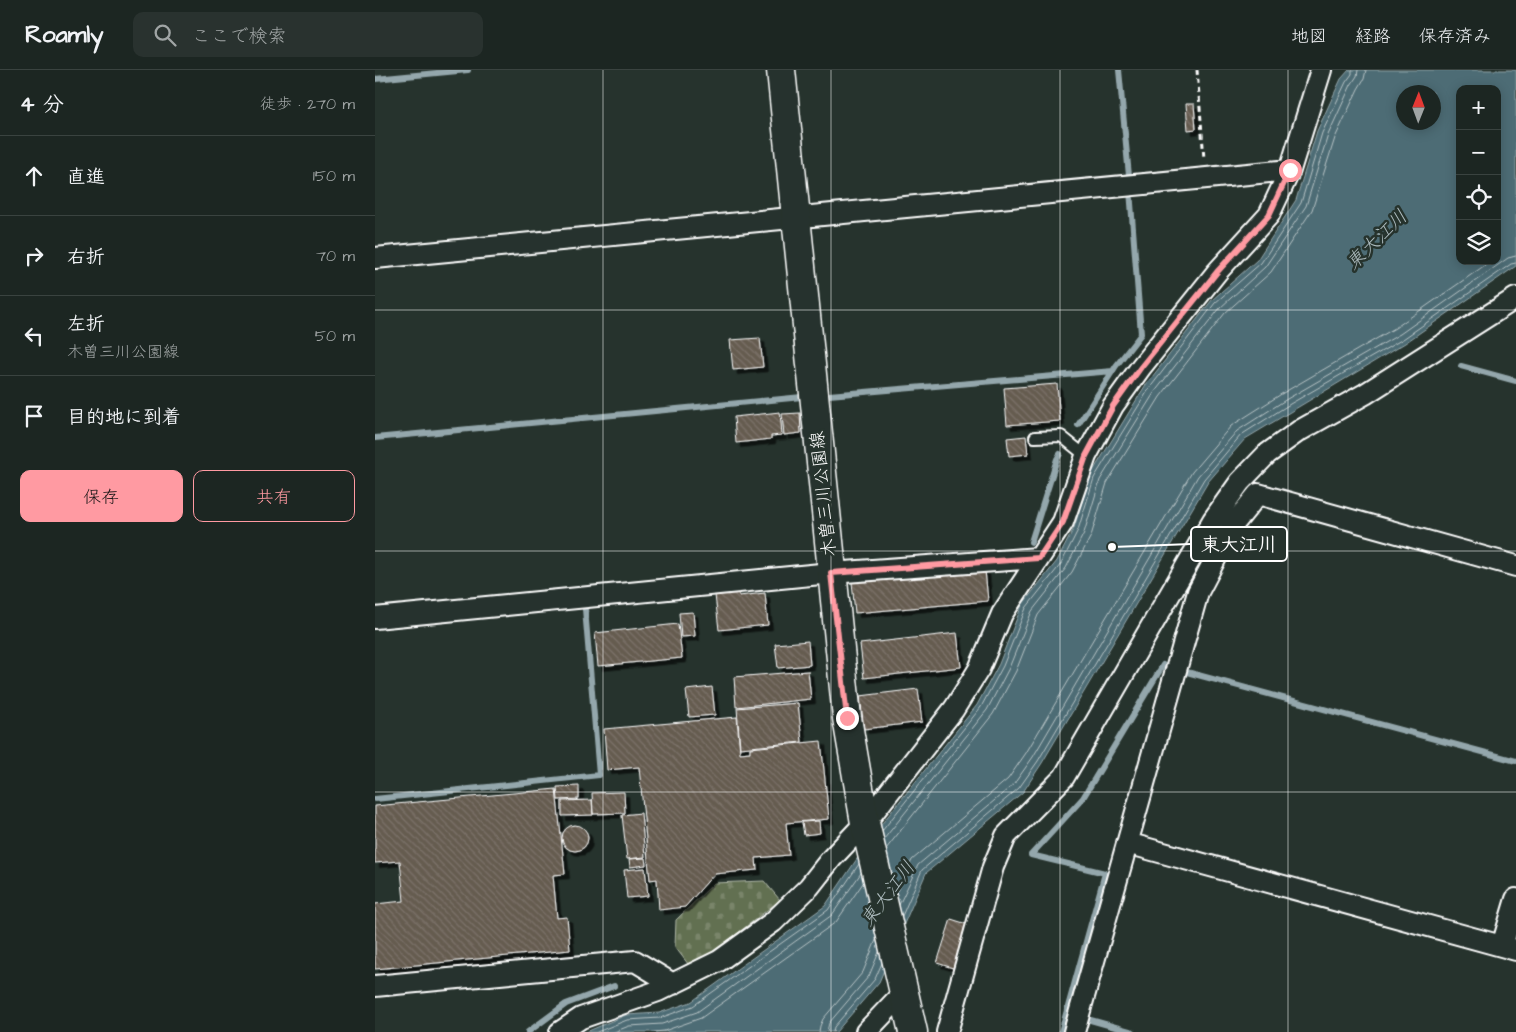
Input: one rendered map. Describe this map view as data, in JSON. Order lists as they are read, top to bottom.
{
  "streets": {
    "main road": ["木曽三川公園線"]
  },
  "water": ["東大江川"],
  "places": ["東大江川"],
  "north": "top",
  "page": {
    "header": "Roamly",
    "search": "ここで検索",
    "nav": ["地図", "経路", "保存済み"],
    "heading": ["4 分", "徒歩 · 270 m"],
    "map_buttons": ["+", "−"],
    "list": [
      ["直進", "150 m"],
      ["右折", "70 m"],
      ["左折", "木曽三川公園線", "50 m"],
      "目的地に到着"
    ],
    "buttons": ["保存", "共有"]
  }
}
